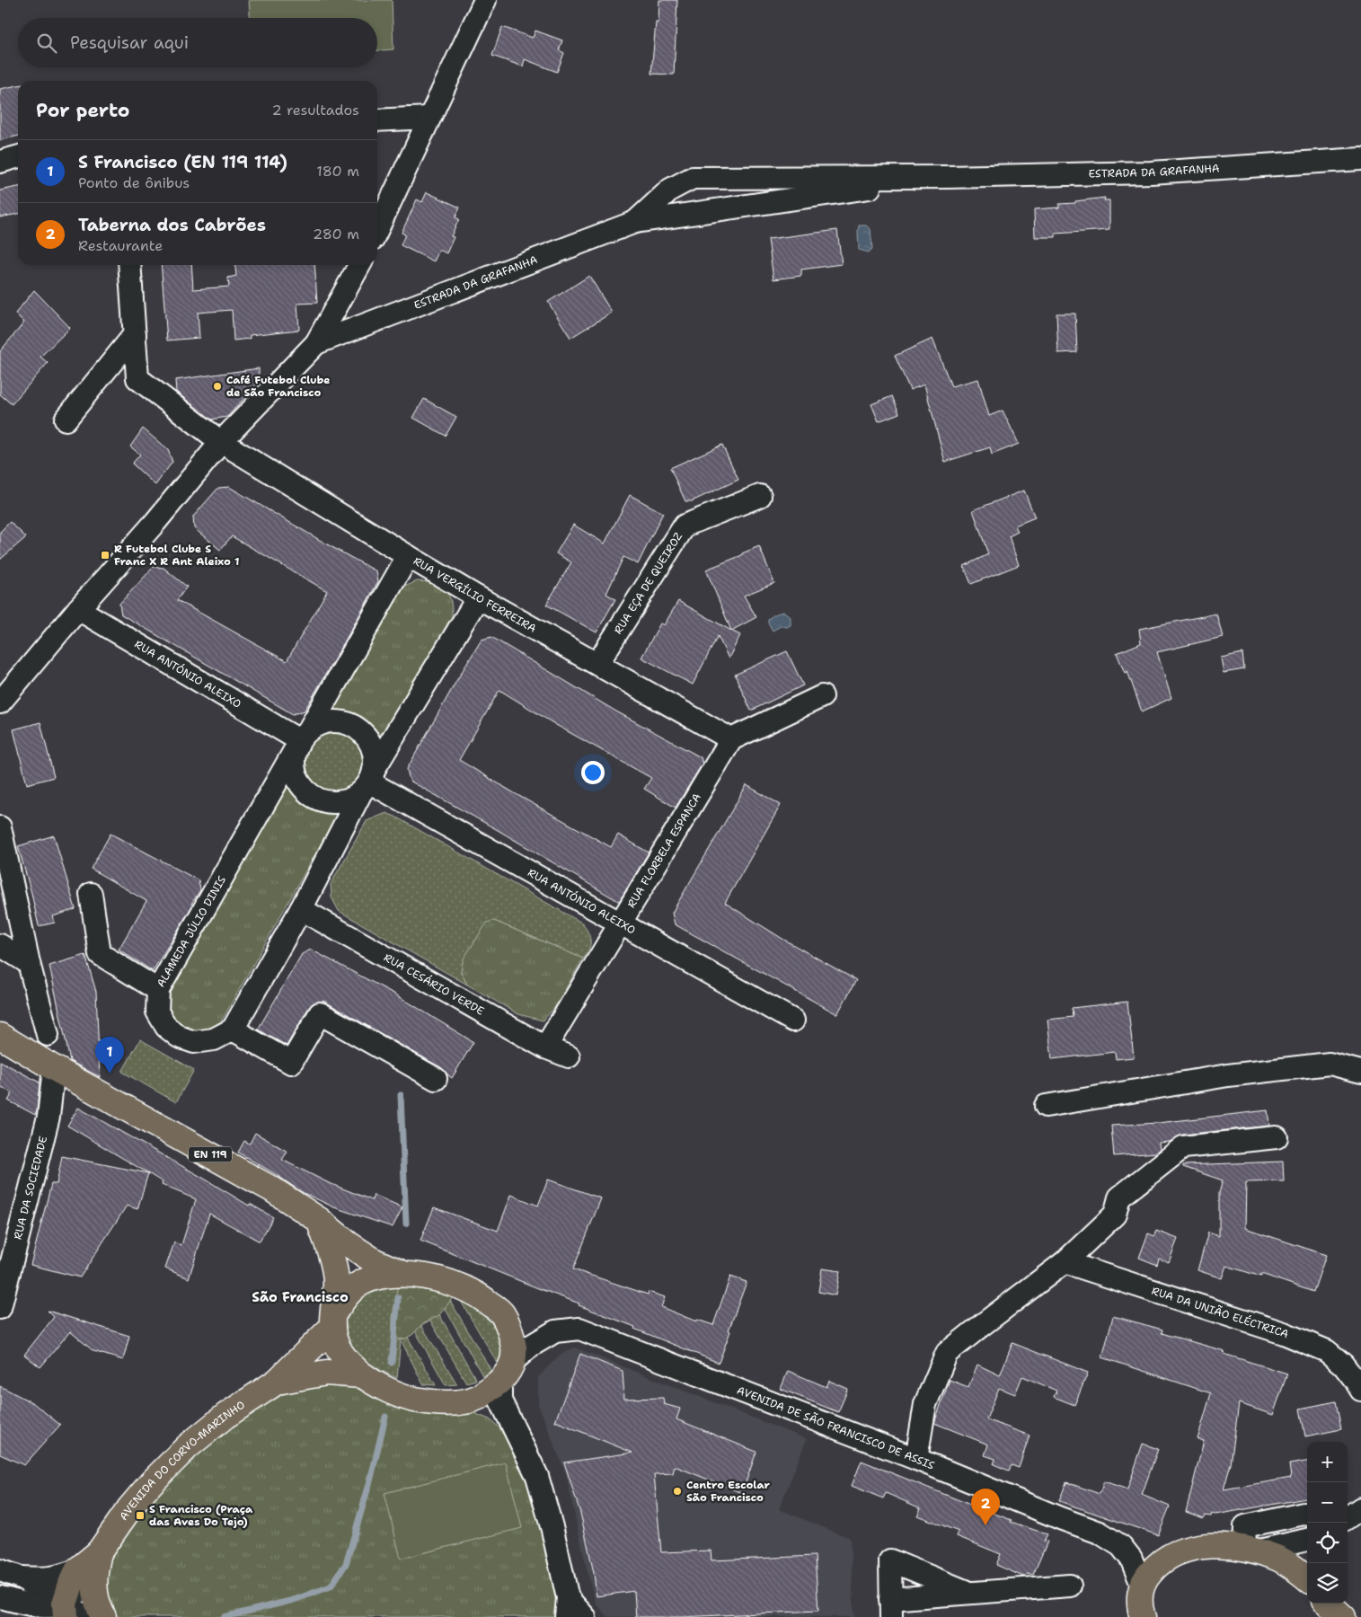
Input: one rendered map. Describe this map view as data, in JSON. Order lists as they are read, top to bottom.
{
  "streets": {
    "main road": ["EN 119", "AVENIDA DE SÃO FRANCISCO DE ASSIS", "AVENIDA DO CORVO-MARINHO"],
    "street": [
      "ESTRADA DA GRAFANHA",
      "RUA EÇA DE QUEIROZ",
      "RUA VERGÍLIO FERREIRA",
      "RUA ANTÓNIO ALEIXO",
      "RUA FLORBELA ESPANCA",
      "ALAMEDA JÚLIO DINIS",
      "RUA CESÁRIO VERDE",
      "RUA DA SOCIEDADE",
      "RUA DA UNIÃO ELÉCTRICA"
    ]
  },
  "crossings": [
    ["RUA EÇA DE QUEIROZ", "RUA VERGÍLIO FERREIRA"],
    ["RUA VERGÍLIO FERREIRA", "RUA FLORBELA ESPANCA"],
    ["RUA VERGÍLIO FERREIRA", "ALAMEDA JÚLIO DINIS"],
    ["RUA ANTÓNIO ALEIXO", "RUA FLORBELA ESPANCA"],
    ["RUA ANTÓNIO ALEIXO", "ALAMEDA JÚLIO DINIS"],
    ["RUA FLORBELA ESPANCA", "RUA CESÁRIO VERDE"],
    ["EN 119", "RUA DA SOCIEDADE"],
    ["EN 119", "AVENIDA DE SÃO FRANCISCO DE ASSIS"],
    ["EN 119", "AVENIDA DO CORVO-MARINHO"]
  ],
  "districts": ["São Francisco"],
  "places": {
    "other": ["Café Futebol Clube de São Francisco", "Centro Escolar São Francisco"],
    "transit": ["R Futebol Clube S Franc X R Ant Aleixo 1", "S Francisco (Praça das Aves Do Tejo)"]
  },
  "page": {
    "search": "Pesquisar aqui",
    "heading": ["Por perto", "2 resultados"],
    "list": [
      {
        "mark": "1",
        "name": "S Francisco (EN 119 114)",
        "note": "Ponto de ônibus",
        "value": "180 m"
      },
      {
        "mark": "2",
        "name": "Taberna dos Cabrões",
        "note": "Restaurante",
        "value": "280 m"
      }
    ],
    "pins": ["1", "2"],
    "map_buttons": ["+", "−"]
  }
}
